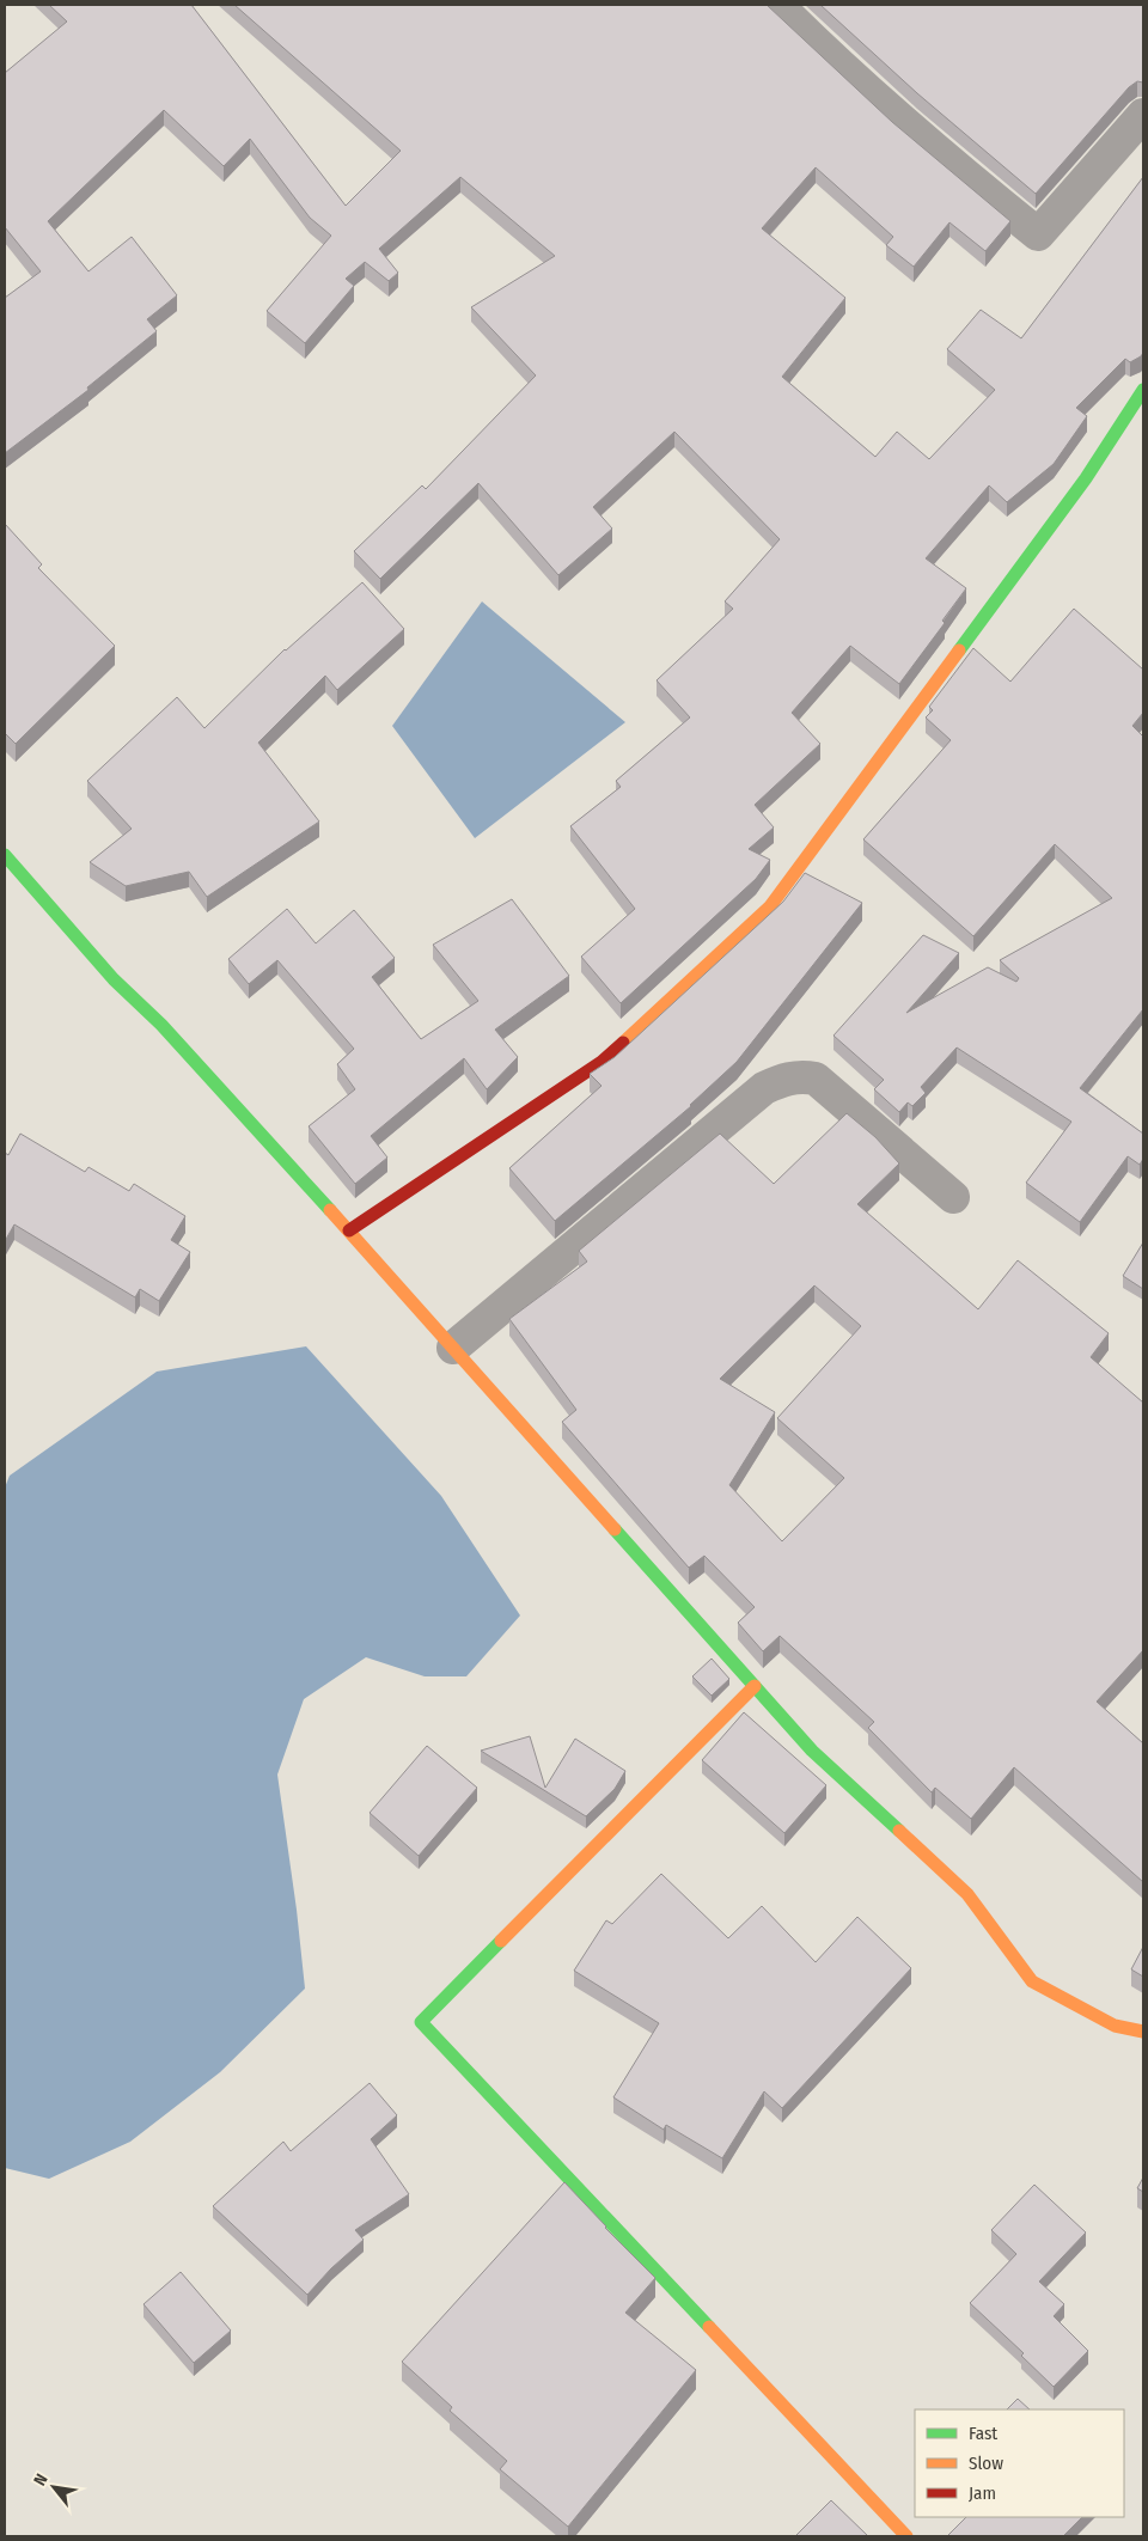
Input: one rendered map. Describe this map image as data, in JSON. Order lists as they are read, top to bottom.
{
  "legend": ["Fast", "Slow", "Jam"],
  "north": "top left"
}
